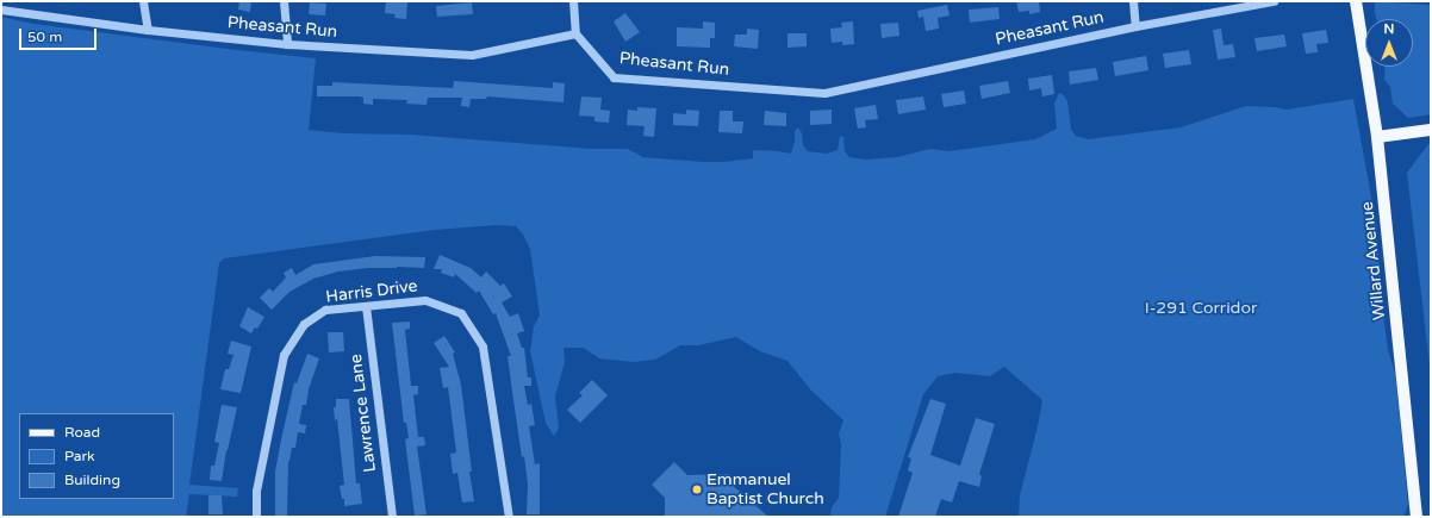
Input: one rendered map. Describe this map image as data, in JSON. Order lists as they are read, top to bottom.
{
  "streets": {
    "main road": ["Willard Avenue"],
    "street": ["Pheasant Run", "Harris Drive", "Lawrence Lane"]
  },
  "crossings": [
    ["Harris Drive", "Lawrence Lane"]
  ],
  "parks": ["I-291 Corridor"],
  "places": ["Emmanuel Baptist Church"],
  "legend": ["Road", "Park", "Building"],
  "scale_bar": "50 m",
  "north": "top"
}
